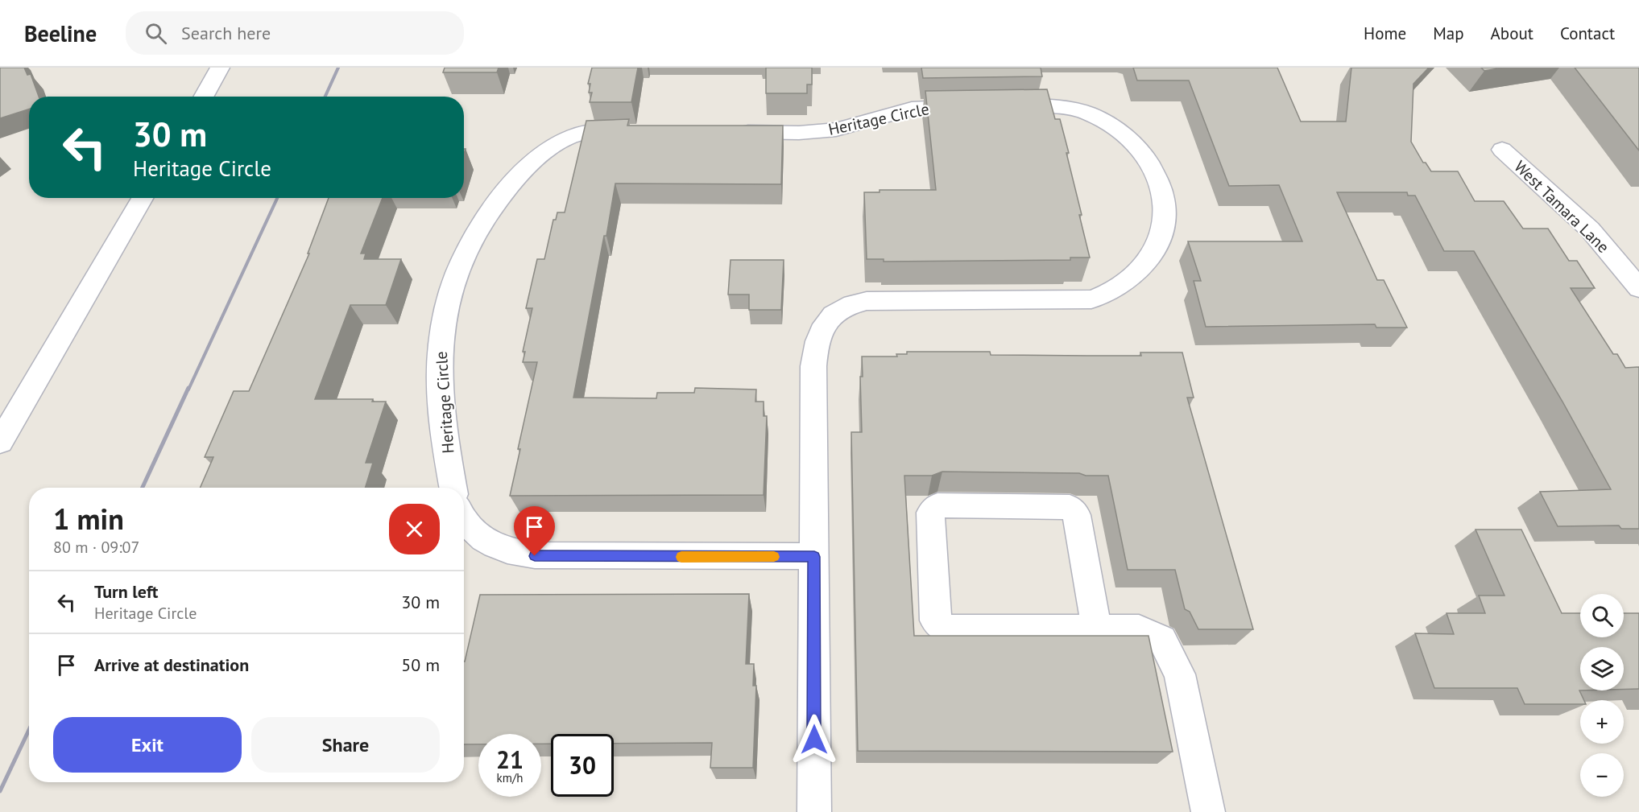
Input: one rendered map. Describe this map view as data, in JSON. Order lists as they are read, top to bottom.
{
  "streets": {
    "street": ["Heritage Circle", "West Tamara Lane"]
  },
  "page": {
    "header": "Beeline",
    "search": "Search here",
    "nav": [
      "Home",
      "Map",
      "About",
      "Contact"
    ],
    "turn": ["30 m", "Heritage Circle"],
    "heading": ["1 min", "80 m · 09:07"],
    "list": [
      {
        "name": "Turn left",
        "note": "Heritage Circle",
        "value": "30 m"
      },
      {
        "name": "Arrive at destination",
        "value": "50 m"
      }
    ],
    "map_buttons": ["+", "−"],
    "buttons": ["Exit", "Share"],
    "speed": "21 km/h",
    "limit": "30"
  }
}
